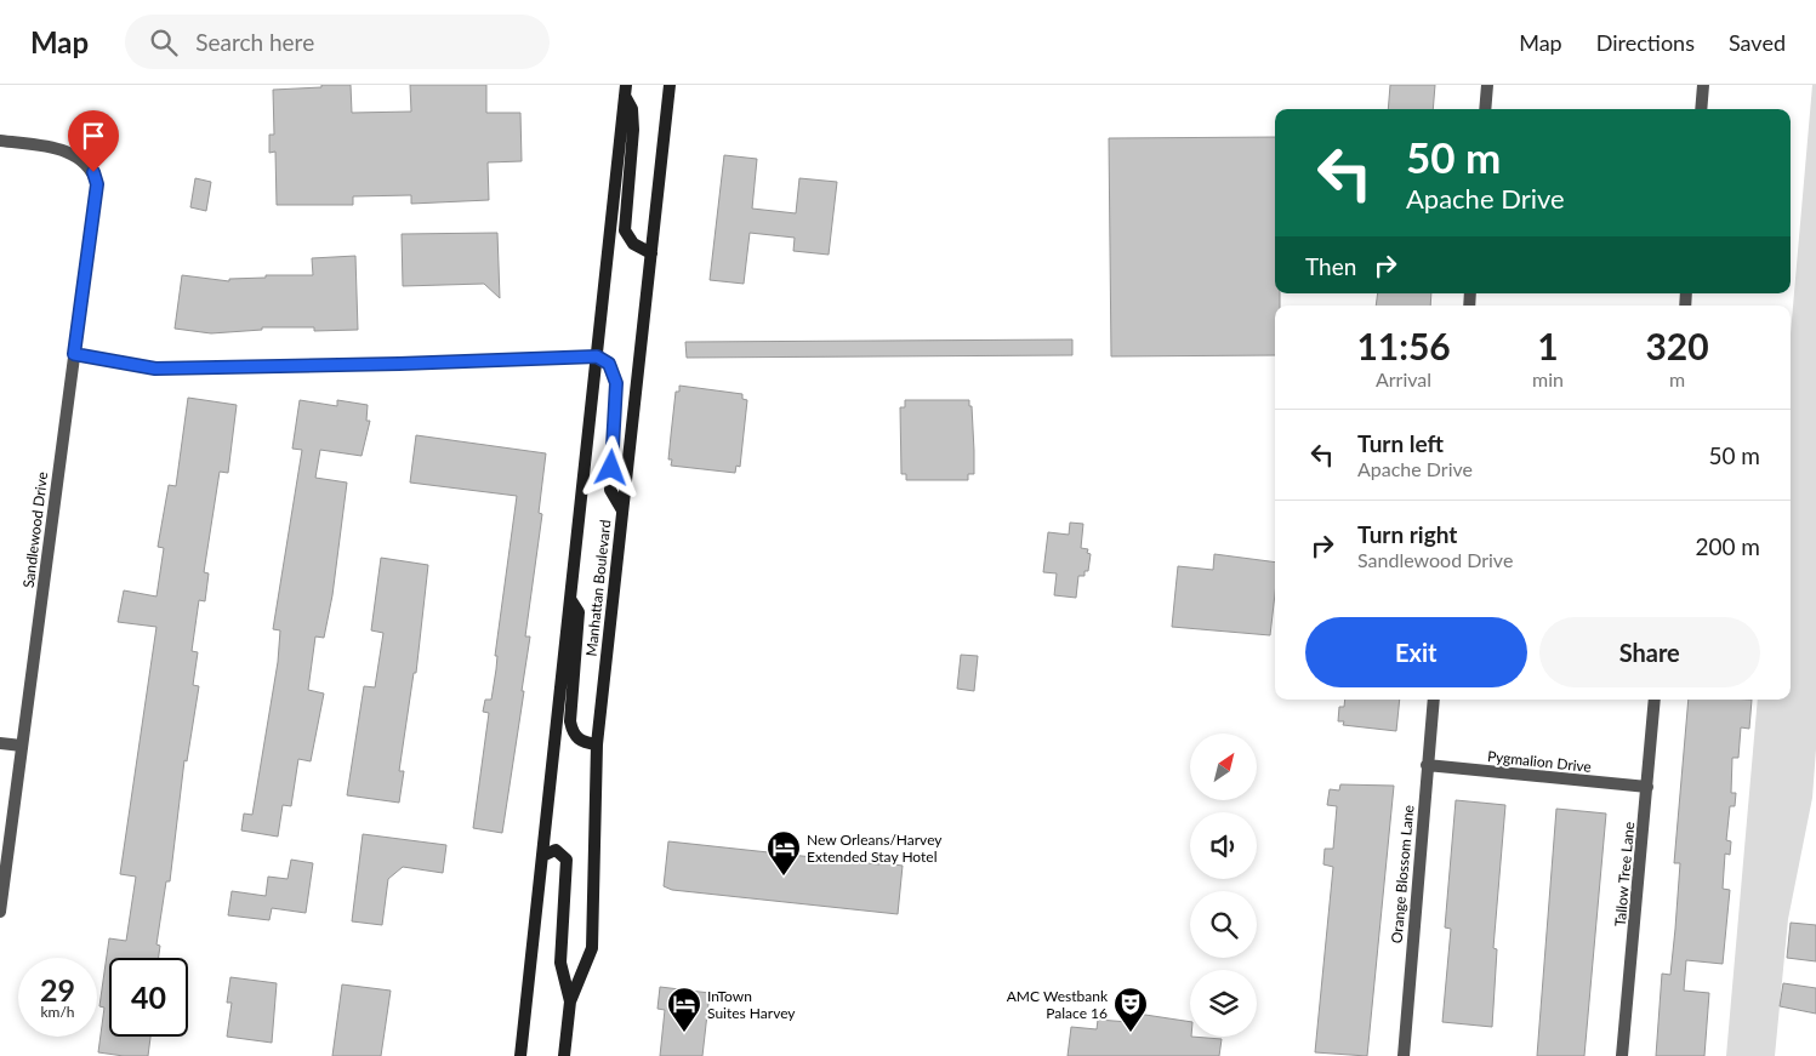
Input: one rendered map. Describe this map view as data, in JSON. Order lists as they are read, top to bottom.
{
  "streets": {
    "street": [
      "Sandlewood Drive",
      "Manhattan Boulevard",
      "Pygmalion Drive",
      "Orange Blossom Lane",
      "Tallow Tree Lane"
    ]
  },
  "crossings": [
    ["Pygmalion Drive", "Orange Blossom Lane"],
    ["Pygmalion Drive", "Tallow Tree Lane"]
  ],
  "places": {
    "hotel": ["New Orleans/Harvey Extended Stay Hotel", "InTown Suites Harvey"],
    "theatre": ["AMC Westbank Palace 16"]
  },
  "north": "top right",
  "page": {
    "header": "Map",
    "search": "Search here",
    "nav": ["Map", "Directions", "Saved"],
    "turn": ["50 m", "Apache Drive"],
    "then": "Then",
    "eta": [
      "11:56",
      "Arrival",
      "1",
      "min",
      "320",
      "m"
    ],
    "list": [
      {
        "name": "Turn left",
        "note": "Apache Drive",
        "value": "50 m"
      },
      {
        "name": "Turn right",
        "note": "Sandlewood Drive",
        "value": "200 m"
      }
    ],
    "buttons": ["Exit", "Share"],
    "speed": "29 km/h",
    "limit": "40"
  }
}
